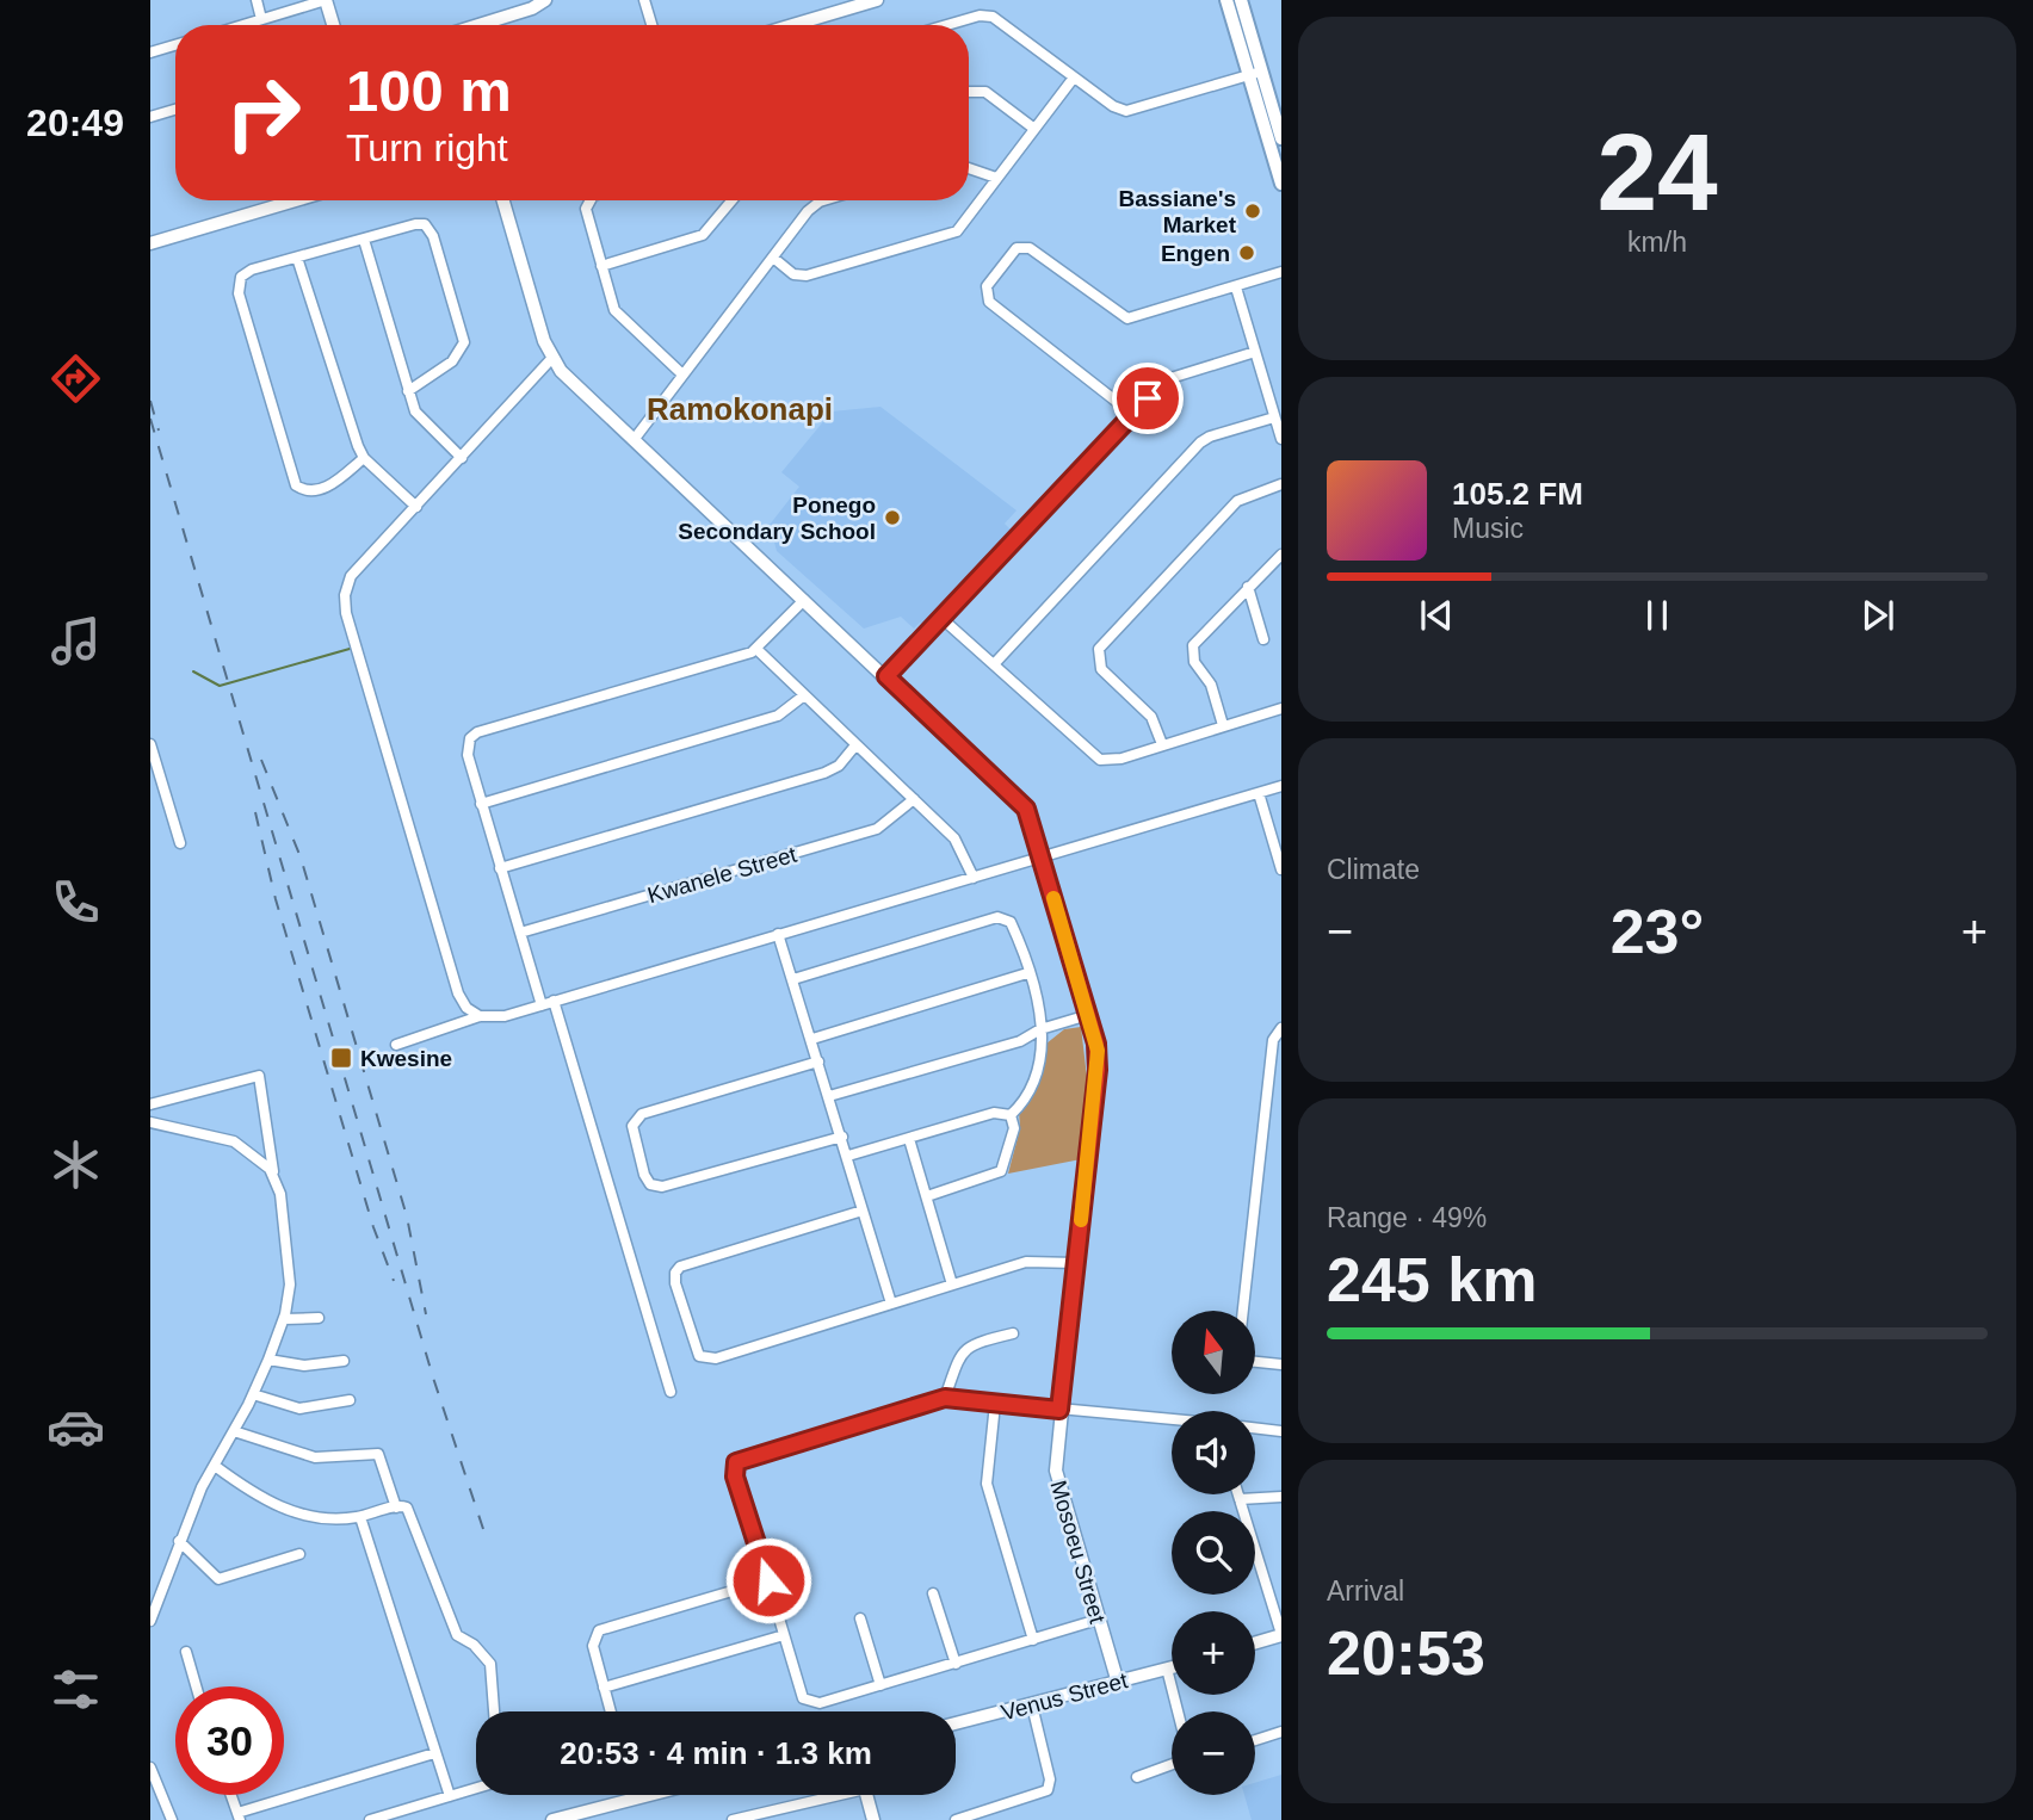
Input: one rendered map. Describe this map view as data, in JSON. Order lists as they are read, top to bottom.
{
  "streets": {
    "street": ["Kwanele Street", "Mosoeu Street", "Venus Street"]
  },
  "crossings": [
    ["Mosoeu Street", "Venus Street"]
  ],
  "districts": ["Ramokonapi"],
  "places": {
    "other": ["Bassiane's Market", "Engen", "Ponego Secondary School"],
    "transit": ["Kwesine"]
  },
  "north": "top",
  "page": {
    "tabs": "20:49",
    "tile": [
      ["24", "km/h"],
      "Climate",
      ["Range · 49%", "245 km"],
      ["Arrival", "20:53"]
    ],
    "turn": ["100 m", "Turn right"],
    "song": ["105.2 FM", "Music"],
    "heat": ["−", "23°", "+"],
    "map_buttons": ["+", "−"],
    "limit": "30",
    "trip": "20:53 · 4 min · 1.3 km"
  }
}
